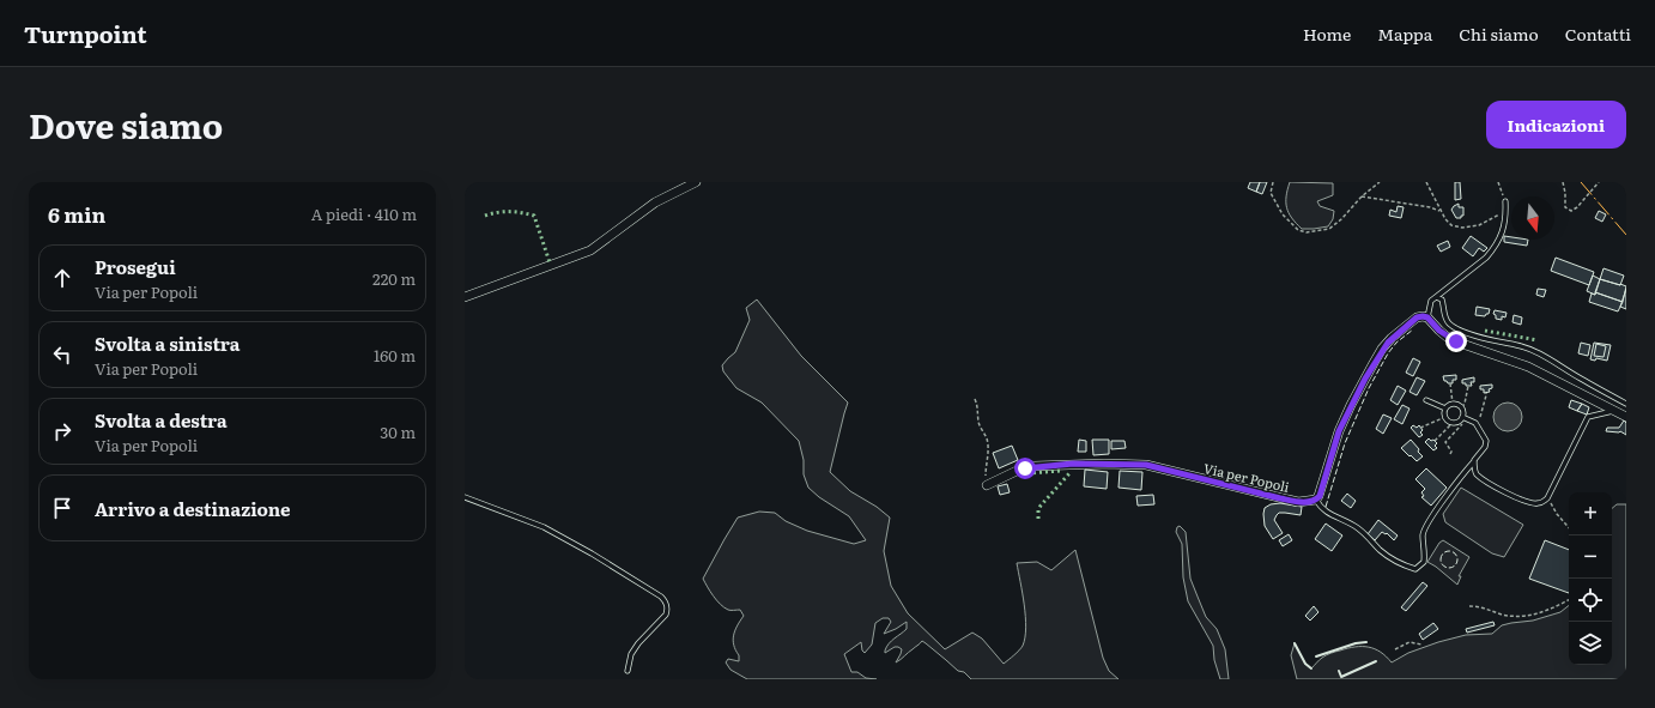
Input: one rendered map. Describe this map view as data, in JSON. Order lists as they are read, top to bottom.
{
  "streets": {
    "street": ["Via per Popoli"]
  },
  "north": "bottom",
  "page": {
    "header": "Turnpoint",
    "nav": [
      "Home",
      "Mappa",
      "Chi siamo",
      "Contatti"
    ],
    "title": "Dove siamo",
    "buttons": "Indicazioni",
    "heading": ["6 min", "A piedi · 410 m"],
    "list": [
      ["Prosegui", "Via per Popoli", "220 m"],
      ["Svolta a sinistra", "Via per Popoli", "160 m"],
      ["Svolta a destra", "Via per Popoli", "30 m"],
      "Arrivo a destinazione"
    ],
    "map_buttons": ["+", "−"]
  }
}
